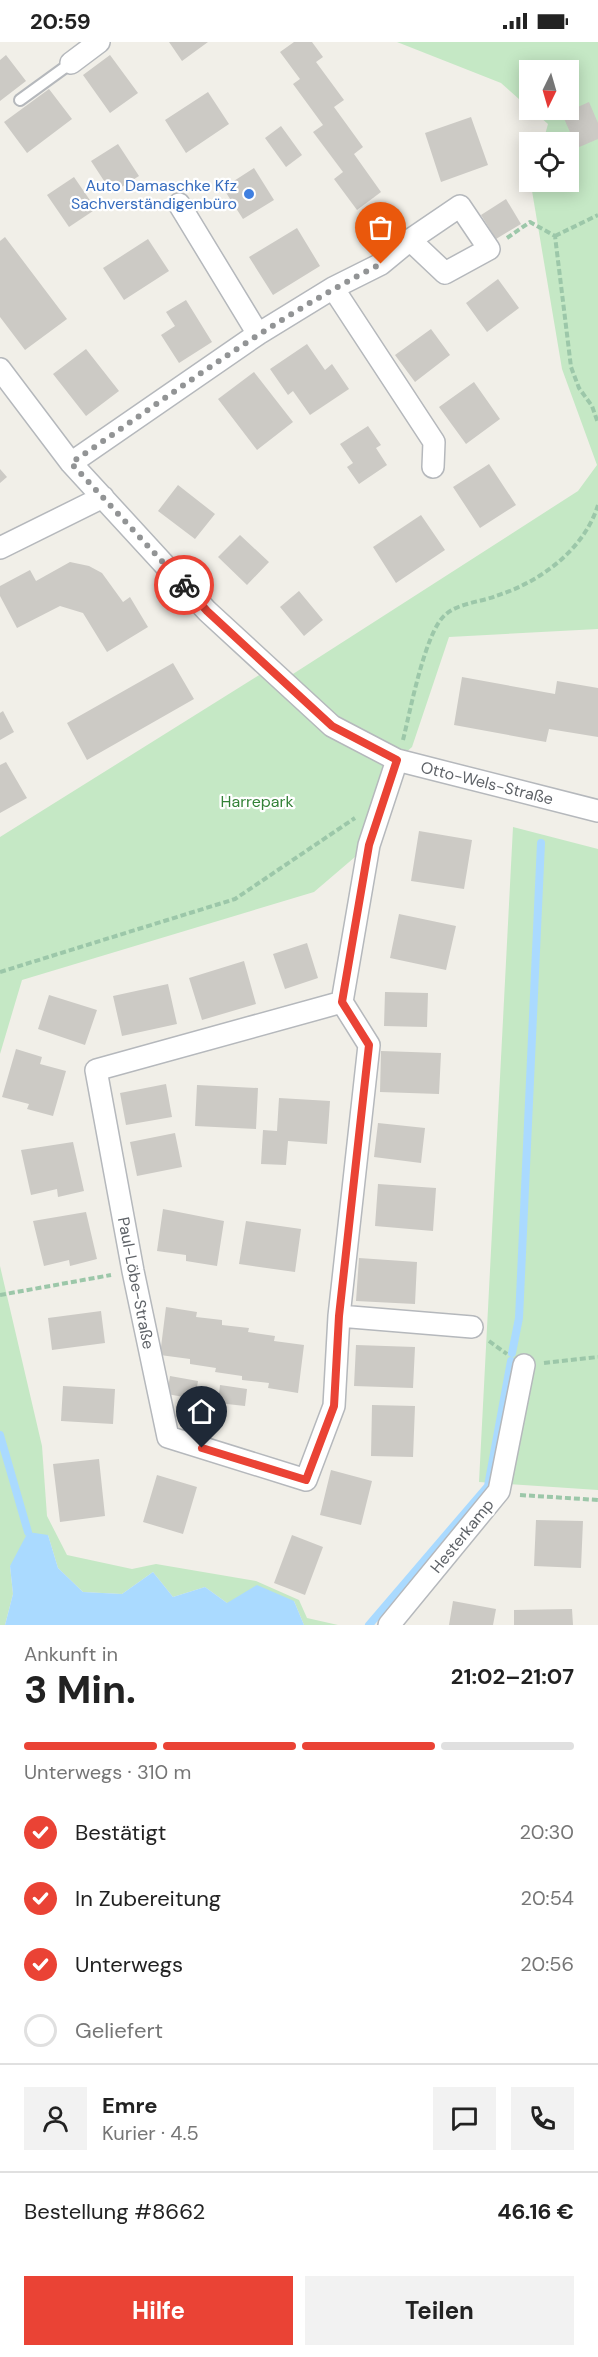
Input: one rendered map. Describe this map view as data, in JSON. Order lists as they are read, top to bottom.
{
  "streets": {
    "street": ["Otto-Wels-Straße", "Paul-Löbe-Straße", "Hesterkamp"]
  },
  "parks": ["Harrepark"],
  "places": ["Auto Damaschke Kfz Sachverständigenbüro"],
  "north": "bottom",
  "page": {
    "status": "20:59",
    "heading": ["3 Min.", "Ankunft in", "21:02–21:07"],
    "panel": [
      "Emre",
      "Kurier · 4.5",
      "Bestellung #8662",
      "46.16 €"
    ],
    "bar": "Unterwegs · 310 m",
    "list": [
      ["Bestätigt", "20:30"],
      ["In Zubereitung", "20:54"],
      ["Unterwegs", "20:56"],
      "Geliefert"
    ],
    "buttons": ["Hilfe", "Teilen"]
  }
}
